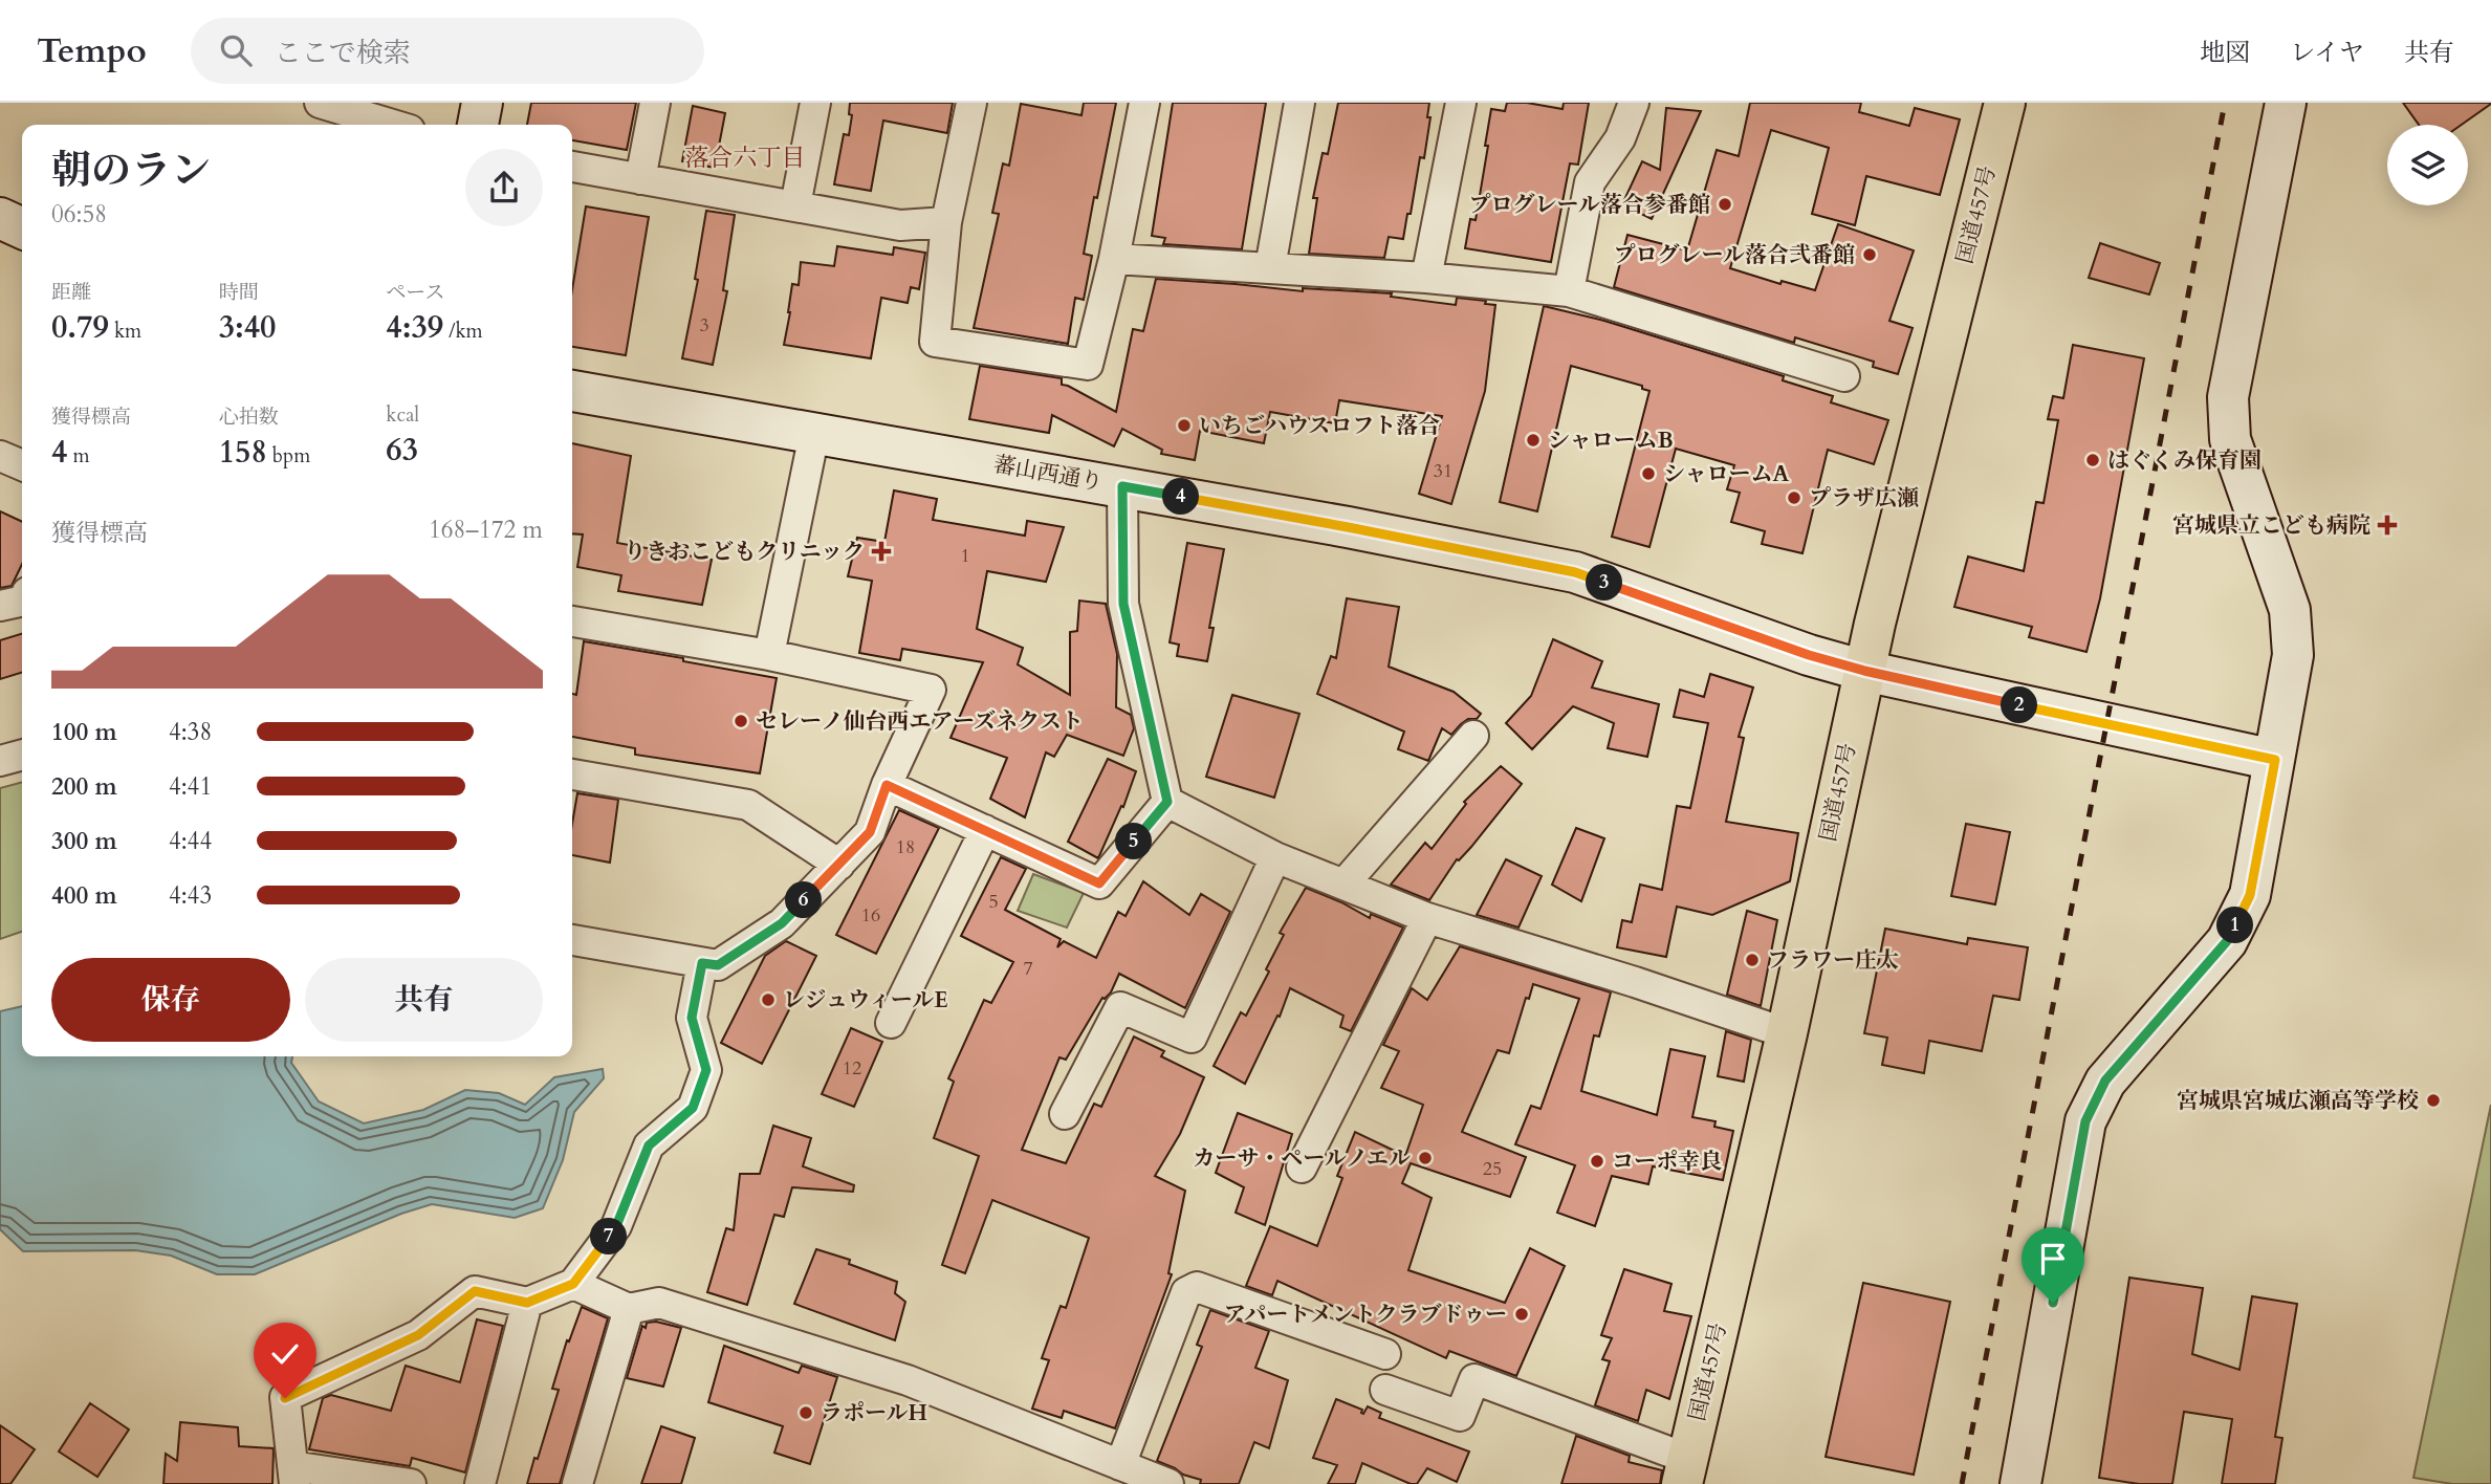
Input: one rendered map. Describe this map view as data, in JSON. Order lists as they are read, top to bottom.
{
  "streets": {
    "highway": ["国道457号"],
    "street": ["蕃山西通り"]
  },
  "crossings": [
    ["国道457号", "蕃山西通り"]
  ],
  "districts": ["落合六丁目"],
  "places": {
    "other": [
      "プログレール落合参番館",
      "プログレール落合弐番館",
      "いちごハウスロフト落合",
      "シャロームB",
      "はぐくみ保育園",
      "シャロームA",
      "プラザ広瀬",
      "セレーノ仙台西エアーズネクスト",
      "フラワー庄太",
      "レジュウィールE",
      "宮城県宮城広瀬高等学校",
      "カーサ・ペールノエル",
      "コーポ幸良",
      "アパートメントクラブドゥー",
      "ラポールH"
    ],
    "health": ["宮城県立こども病院", "りきおこどもクリニック"]
  },
  "house_numbers": [
    "3",
    "31",
    "1",
    "18",
    "5",
    "16",
    "7",
    "12",
    "25"
  ],
  "page": {
    "header": "Tempo",
    "search": "ここで検索",
    "nav": ["地図", "レイヤ", "共有"],
    "heading": ["朝のラン", "06:58"],
    "stats": [
      ["距離", "0.79 km"],
      ["時間", "3:40"],
      ["ペース", "4:39 /km"],
      ["獲得標高", "4 m"],
      ["心拍数", "158 bpm"],
      ["kcal", "63"]
    ],
    "pins": [
      "4",
      "3",
      "2",
      "5",
      "6",
      "1",
      "7"
    ],
    "chart": ["獲得標高", "168–172 m"],
    "list": [
      {
        "name": "100 m",
        "note": "4:38"
      },
      {
        "name": "200 m",
        "note": "4:41"
      },
      {
        "name": "300 m",
        "note": "4:44"
      },
      {
        "name": "400 m",
        "note": "4:43"
      }
    ],
    "buttons": ["保存", "共有"]
  }
}
